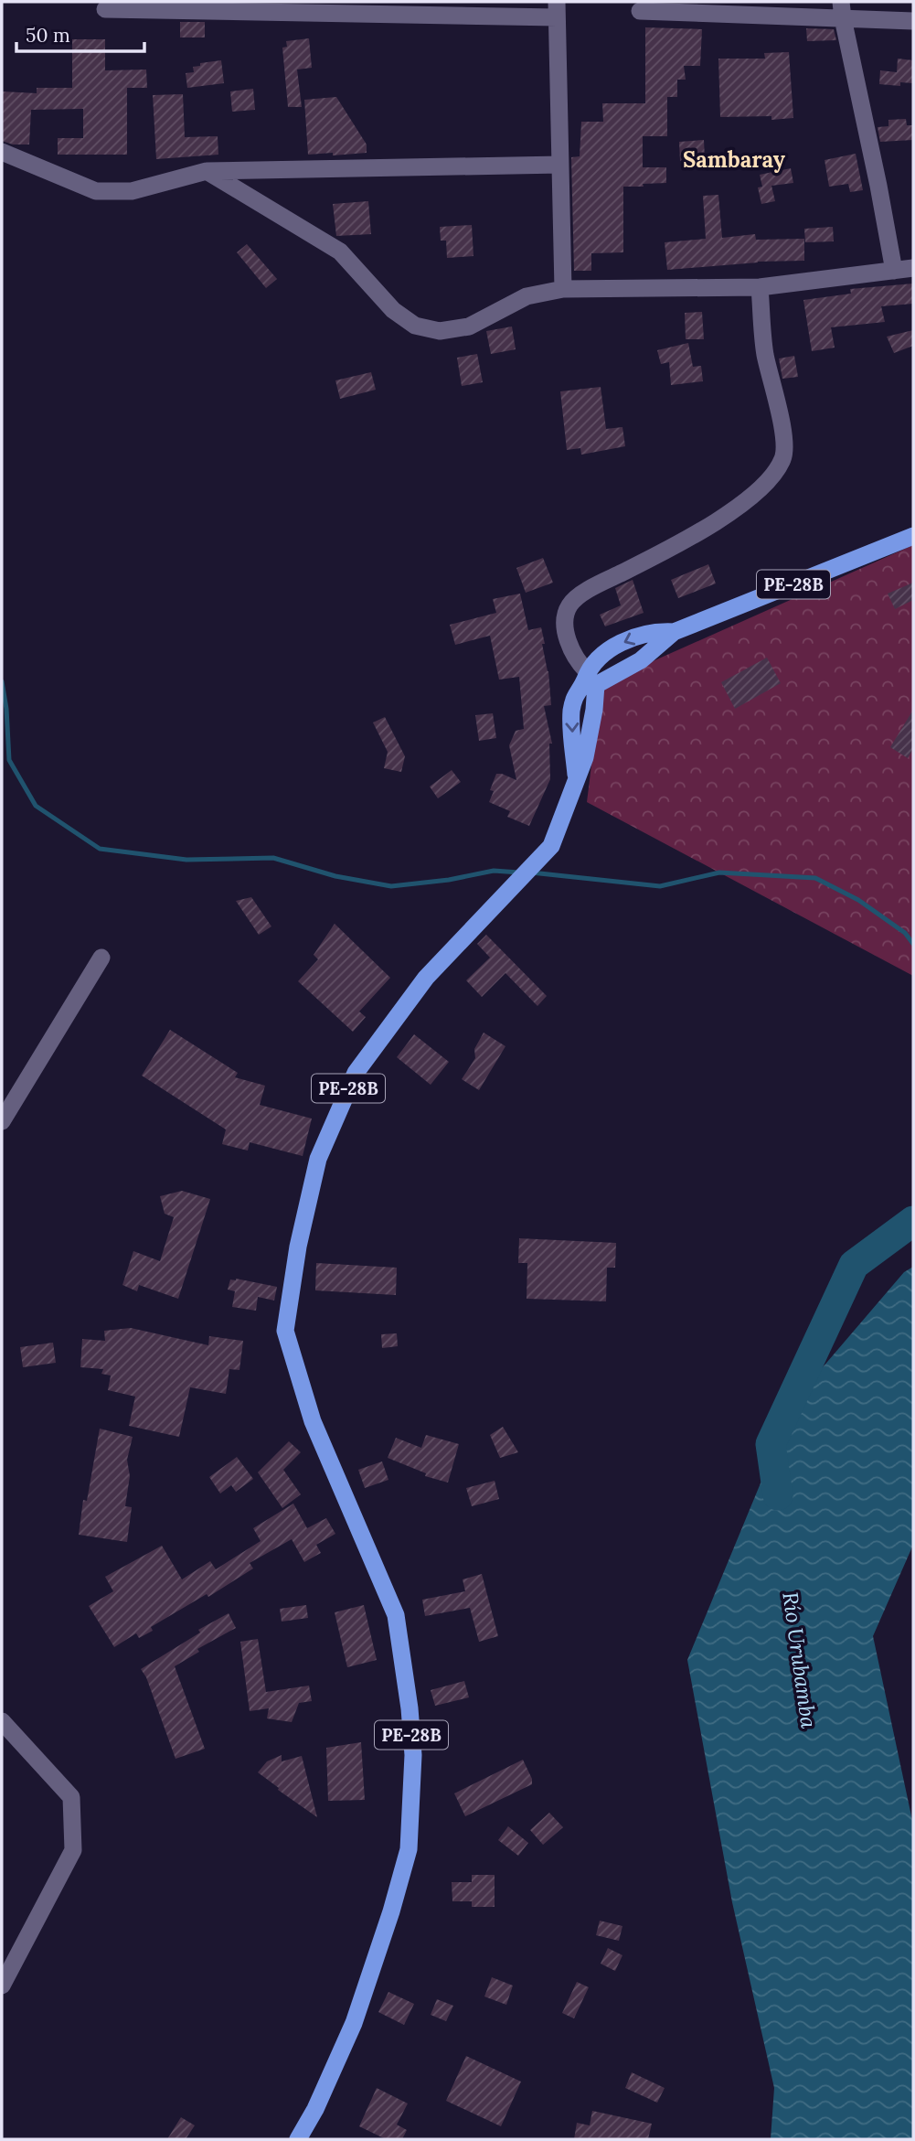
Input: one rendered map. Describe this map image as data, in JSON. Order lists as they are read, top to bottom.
{
  "streets": {
    "highway": ["PE-28B"]
  },
  "districts": ["Sambaray"],
  "water": ["Río Urubamba"],
  "scale_bar": "50 m"
}
